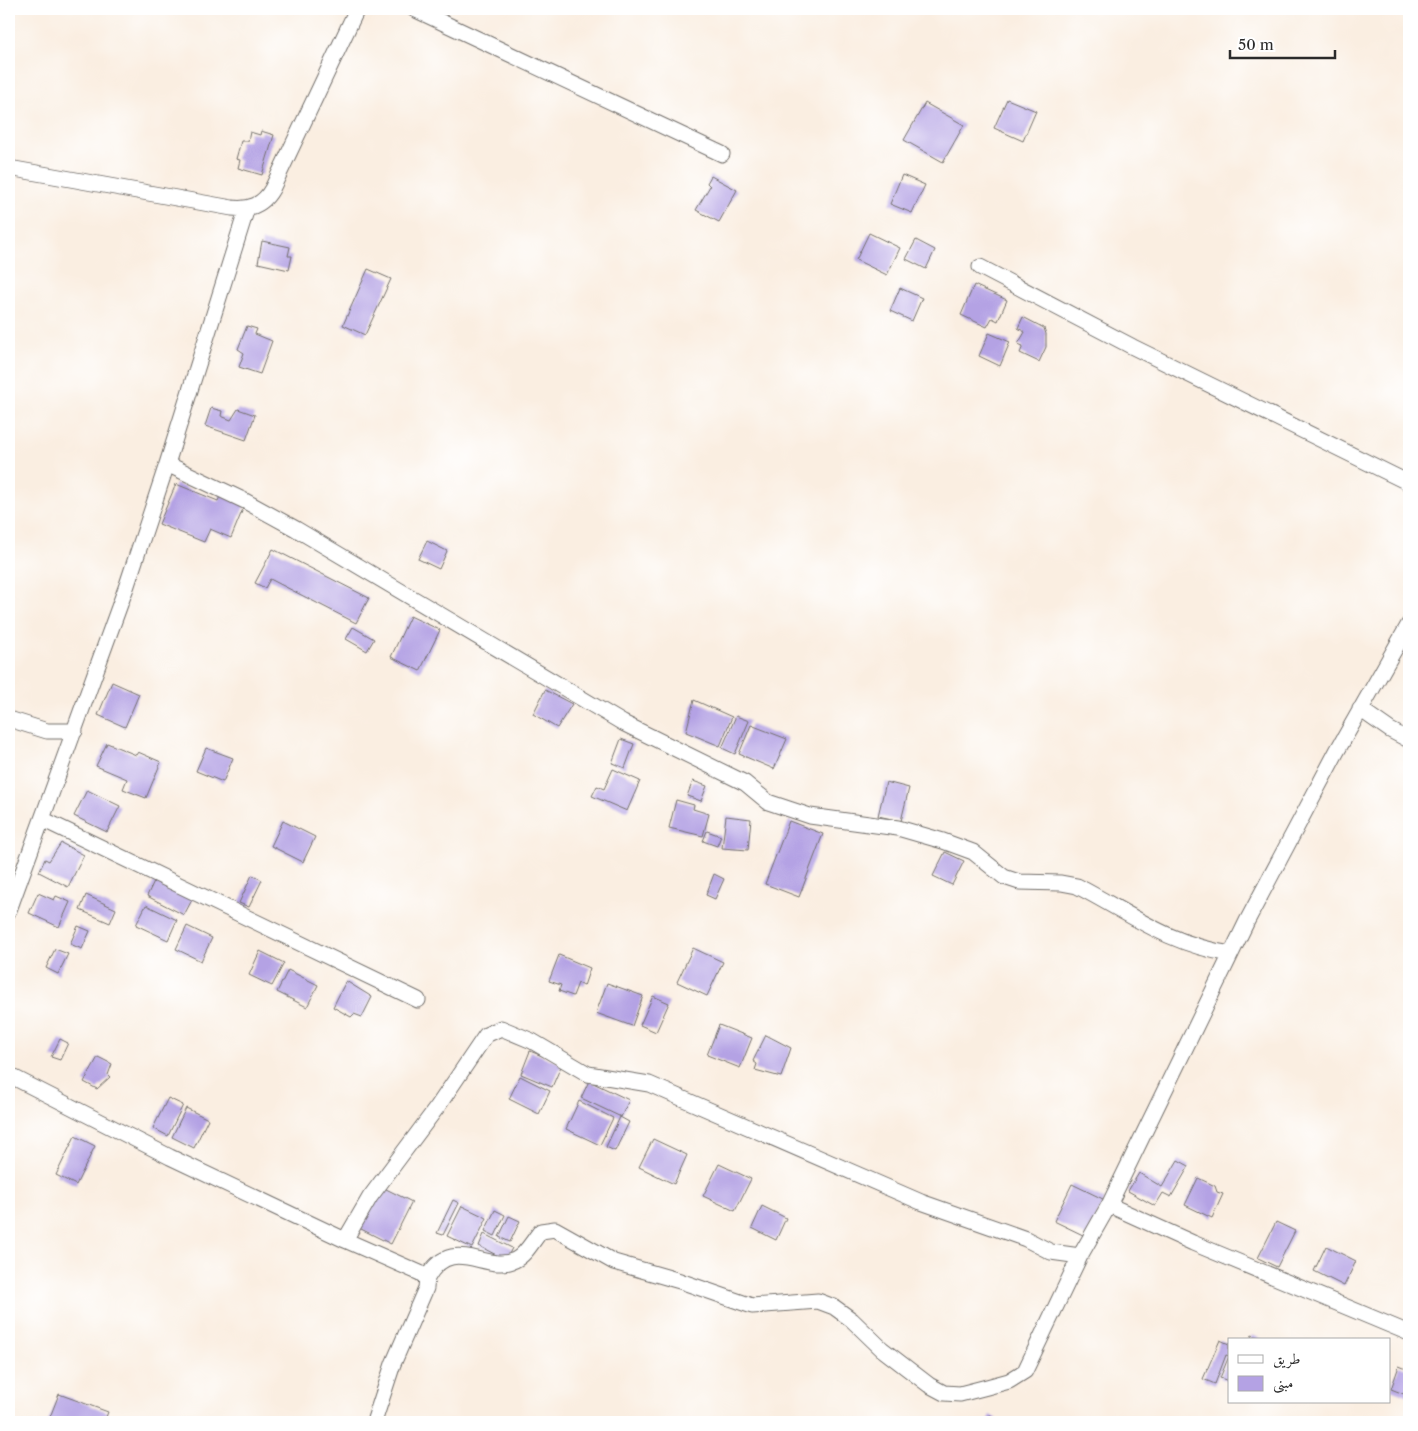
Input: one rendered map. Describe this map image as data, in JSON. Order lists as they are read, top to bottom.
{
  "legend": ["طريق", "مبنى"],
  "scale_bar": "50 m"
}
